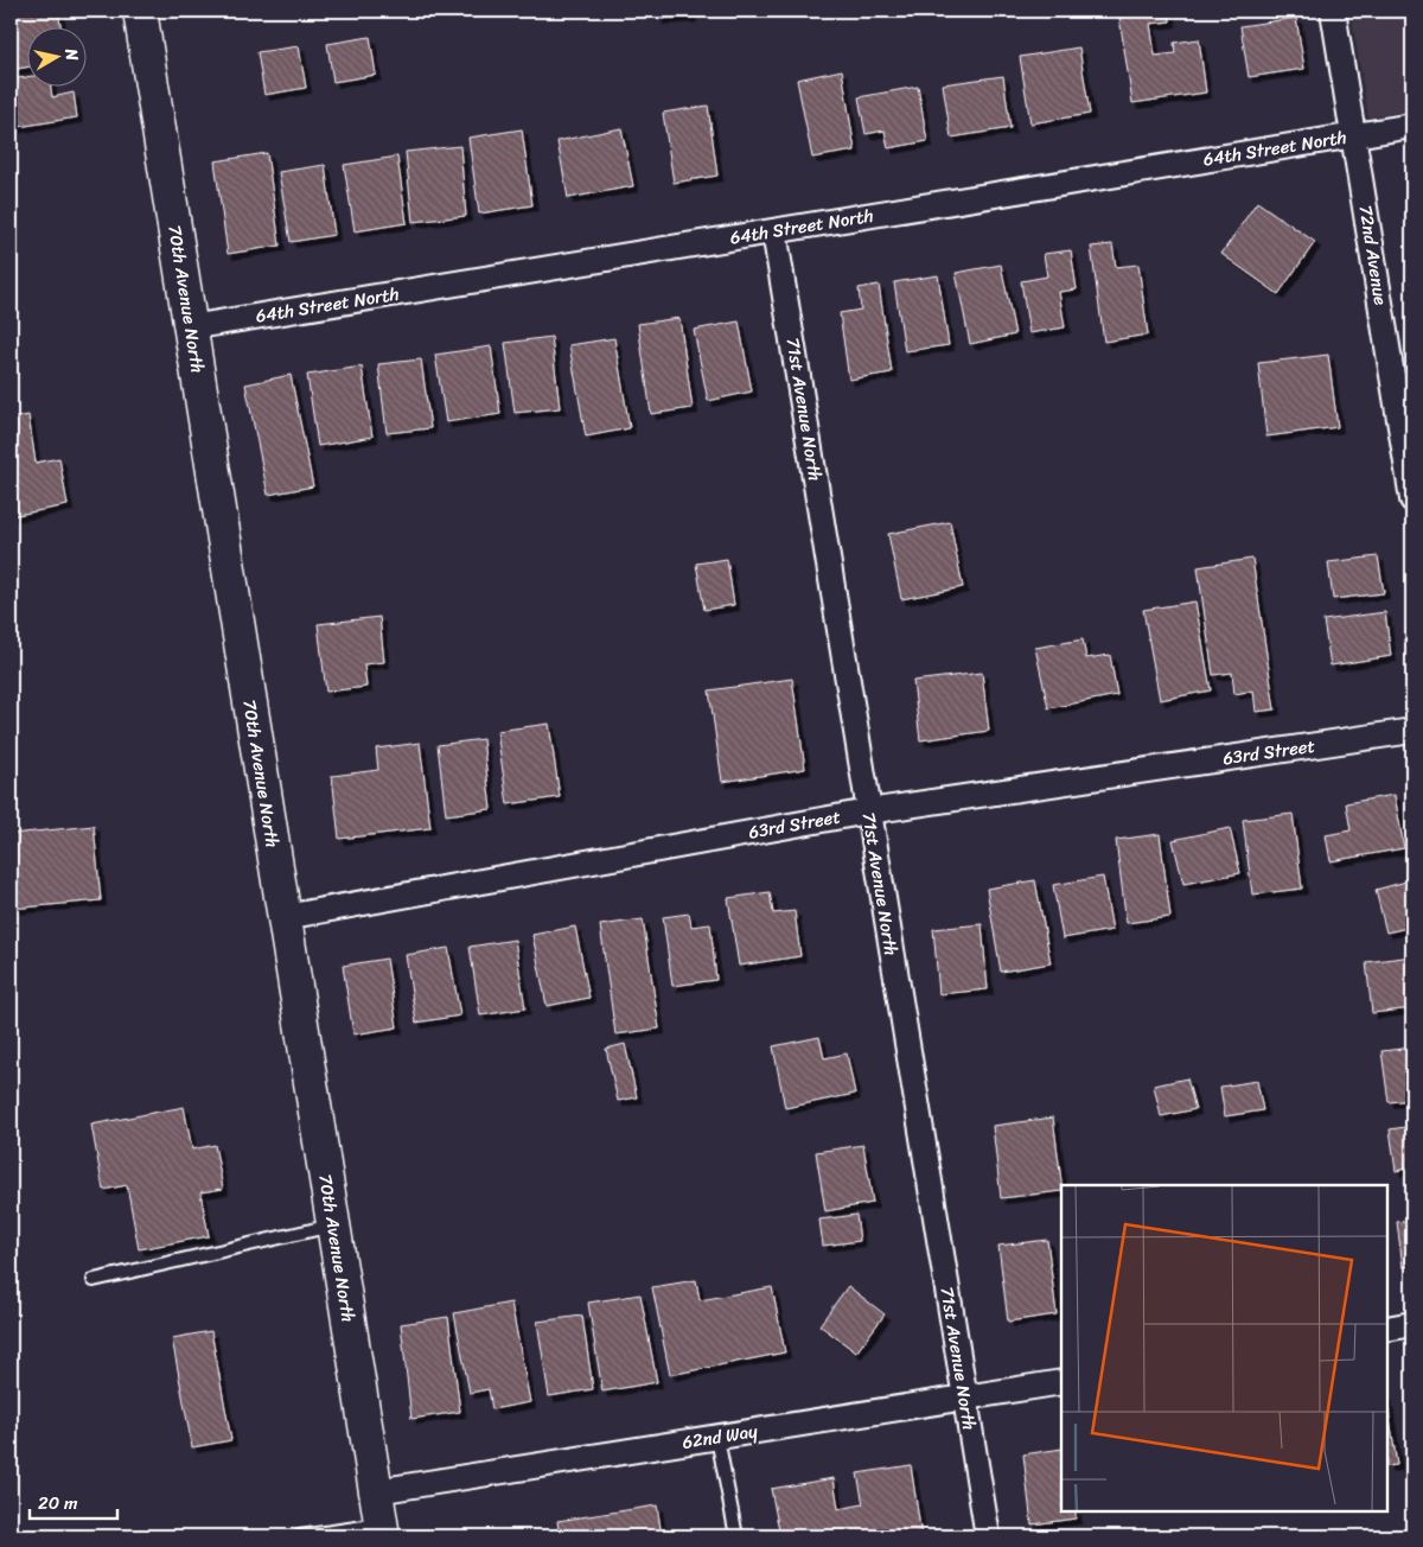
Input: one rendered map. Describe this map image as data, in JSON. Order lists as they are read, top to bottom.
{
  "streets": {
    "street": [
      "64th Street North",
      "72nd Avenue",
      "70th Avenue North",
      "71st Avenue North",
      "63rd Street",
      "62nd Way"
    ]
  },
  "crossings": [
    ["64th Street North", "72nd Avenue"],
    ["64th Street North", "70th Avenue North"],
    ["64th Street North", "71st Avenue North"],
    ["70th Avenue North", "63rd Street"],
    ["70th Avenue North", "62nd Way"],
    ["71st Avenue North", "63rd Street"],
    ["71st Avenue North", "62nd Way"]
  ],
  "scale_bar": "20 m",
  "north": "right"
}
